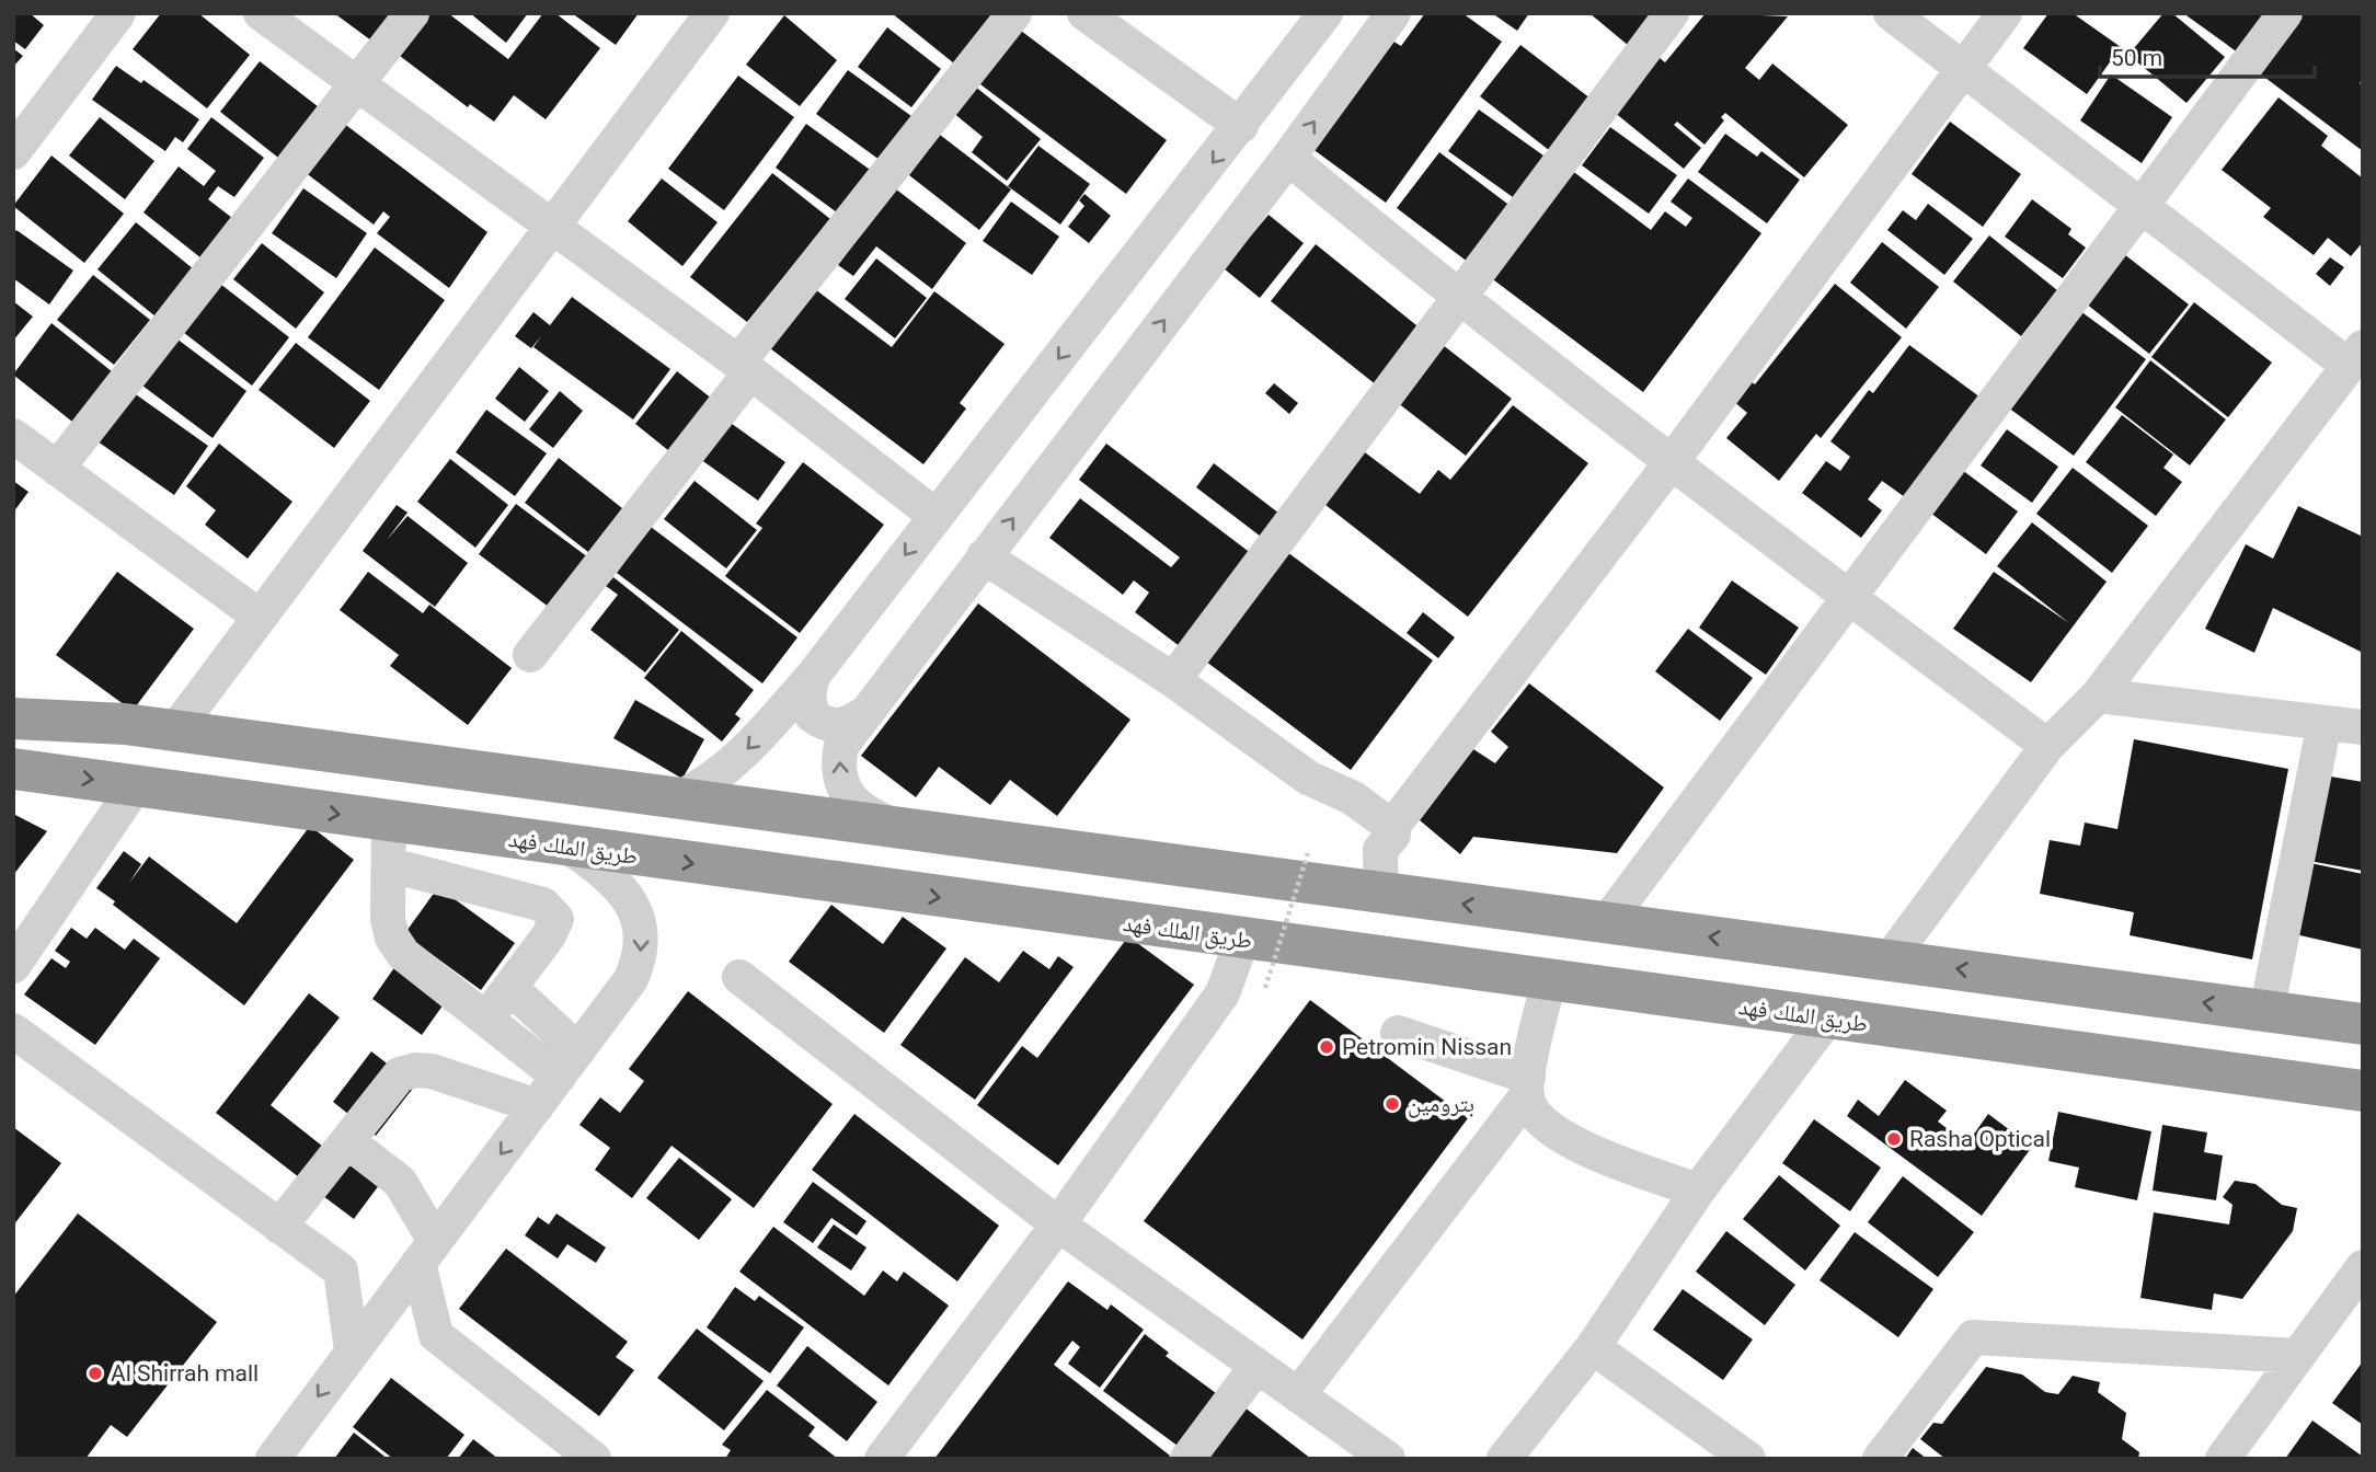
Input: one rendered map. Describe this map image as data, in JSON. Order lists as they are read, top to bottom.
{
  "streets": {
    "highway": ["طريق الملك فهد"]
  },
  "places": [
    "Petromin Nissan",
    "بترومين",
    "Rasha Optical",
    "Al Shirrah mall"
  ],
  "scale_bar": "50 m"
}
